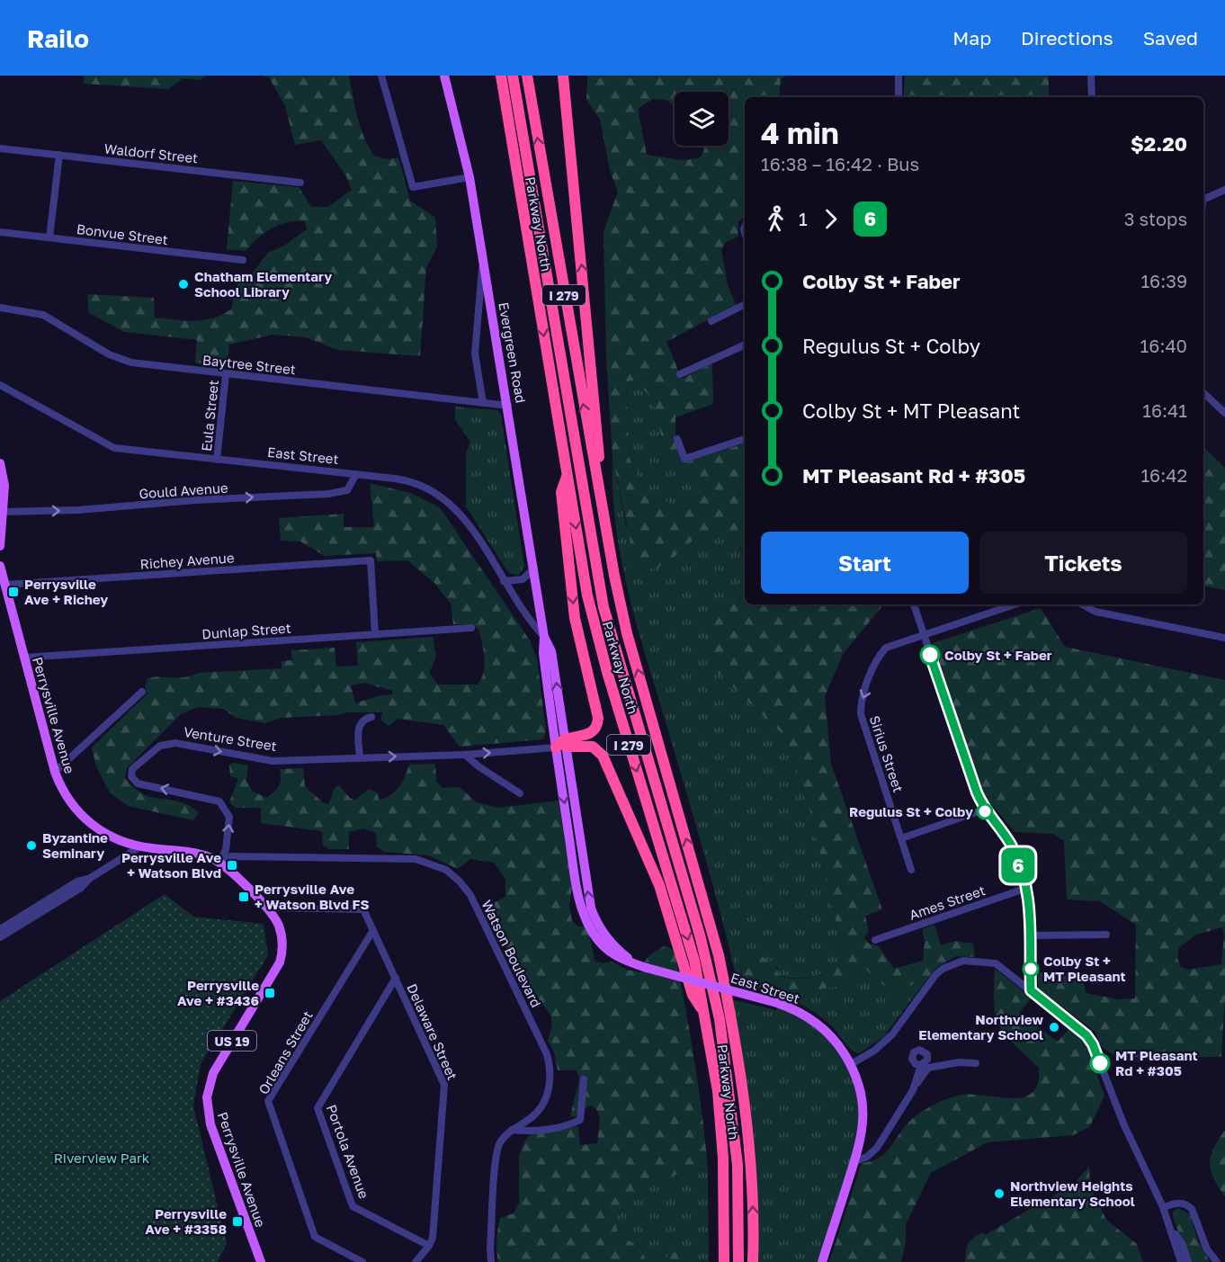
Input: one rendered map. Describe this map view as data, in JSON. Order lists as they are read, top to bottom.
{
  "streets": {
    "highway": ["Parkway North", "I 279"],
    "main road": [
      "Evergreen Road",
      "East Street",
      "Perrysville Avenue",
      "US 19"
    ],
    "street": [
      "Waldorf Street",
      "Bonvue Street",
      "Baytree Street",
      "Eula Street",
      "Gould Avenue",
      "Richey Avenue",
      "Dunlap Street",
      "Venture Street",
      "Sirius Street",
      "Ames Street",
      "Watson Boulevard",
      "Delaware Street",
      "Orleans Street",
      "Portola Avenue"
    ]
  },
  "crossings": [
    ["Evergreen Road", "Baytree Street"],
    ["Evergreen Road", "East Street"],
    ["Baytree Street", "Eula Street"],
    ["Eula Street", "East Street"],
    ["East Street", "Gould Avenue"],
    ["East Street", "Venture Street"],
    ["Richey Avenue", "Dunlap Street"],
    ["Richey Avenue", "Perrysville Avenue"],
    ["Dunlap Street", "Perrysville Avenue"],
    ["Perrysville Avenue", "Venture Street"],
    ["Perrysville Avenue", "Watson Boulevard"],
    ["Perrysville Avenue", "Delaware Street"],
    ["Venture Street", "Watson Boulevard"],
    ["Delaware Street", "Orleans Street"],
    ["Delaware Street", "Portola Avenue"]
  ],
  "one_way": ["Gould Avenue", "Sirius Street"],
  "parks": ["Riverview Park"],
  "places": {
    "other": [
      "Chatham Elementary School Library",
      "Colby St + Faber",
      "Regulus St + Colby",
      "Byzantine Seminary",
      "Colby St + MT Pleasant",
      "Northview Elementary School",
      "MT Pleasant Rd + #305",
      "Northview Heights Elementary School"
    ],
    "transit": [
      "Perrysville Ave + Richey",
      "Perrysville Ave + Watson Blvd",
      "Perrysville Ave + Watson Blvd FS",
      "Perrysville Ave + #3436",
      "Perrysville Ave + #3358"
    ]
  },
  "lines": ["bus line 6"],
  "page": {
    "header": "Railo",
    "nav": ["Map", "Directions", "Saved"],
    "on_map": "6",
    "heading": ["4 min", "16:38 – 16:42 · Bus", "$2.20"],
    "legs": ["1", "6", "3 stops"],
    "list": [
      {
        "name": "Colby St + Faber",
        "value": "16:39"
      },
      {
        "name": "Regulus St + Colby",
        "value": "16:40"
      },
      {
        "name": "Colby St + MT Pleasant",
        "value": "16:41"
      },
      {
        "name": "MT Pleasant Rd + #305",
        "value": "16:42"
      }
    ],
    "buttons": ["Start", "Tickets"]
  }
}
